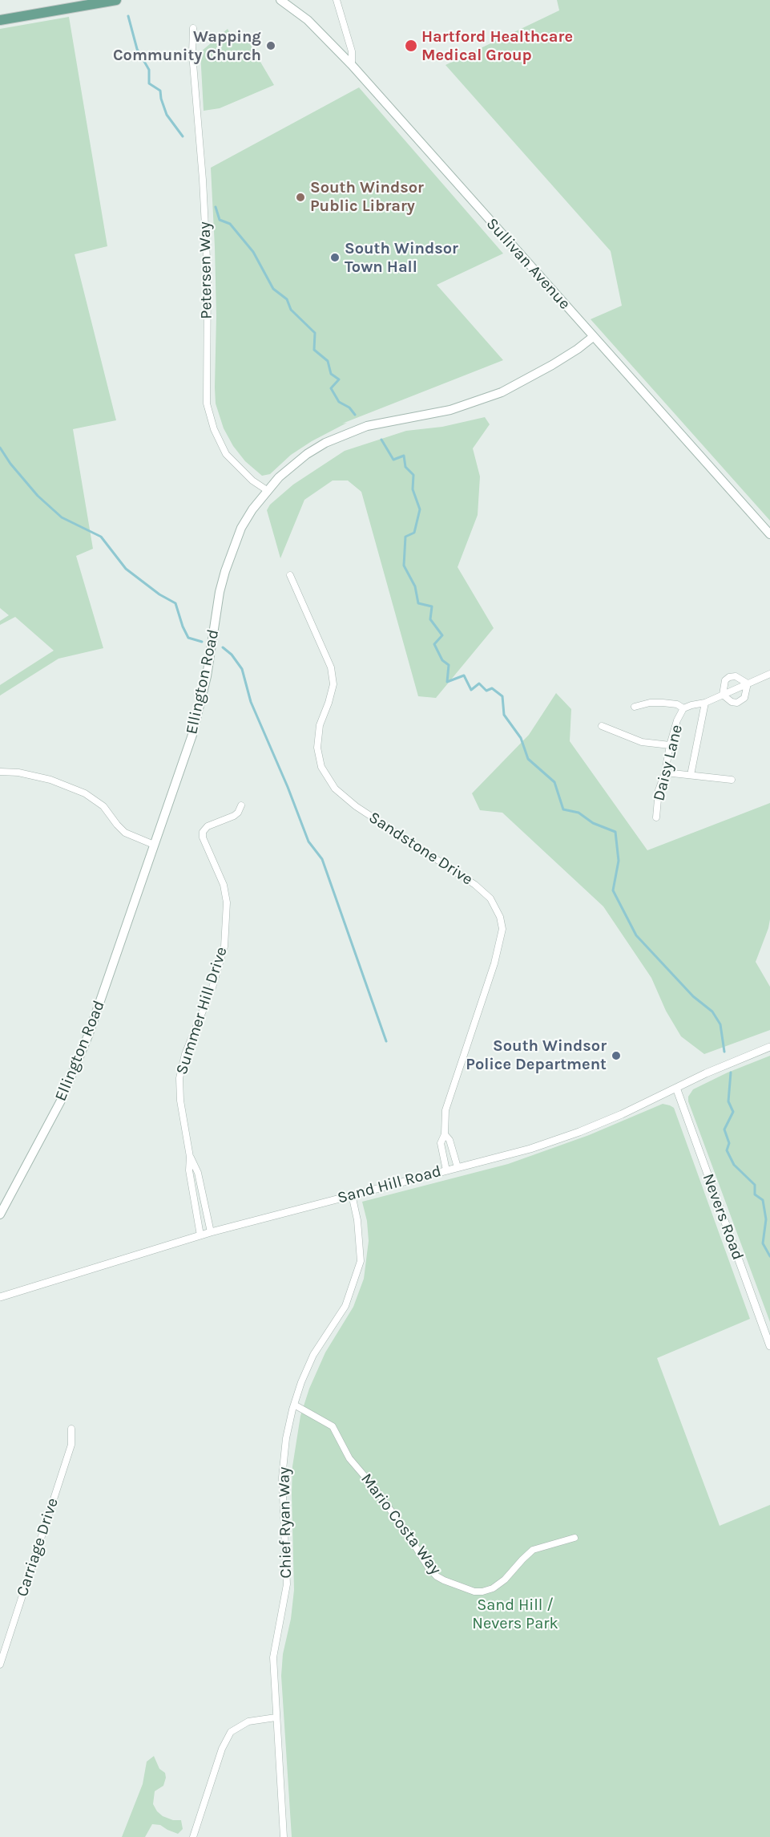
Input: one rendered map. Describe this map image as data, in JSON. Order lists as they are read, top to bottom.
{
  "streets": {
    "main road": ["Sullivan Avenue", "Ellington Road"],
    "street": [
      "Petersen Way",
      "Daisy Lane",
      "Sandstone Drive",
      "Summer Hill Drive",
      "Sand Hill Road",
      "Nevers Road",
      "Chief Ryan Way",
      "Mario Costa Way",
      "Carriage Drive"
    ]
  },
  "crossings": [
    ["Sullivan Avenue", "Ellington Road"],
    ["Petersen Way", "Ellington Road"],
    ["Sandstone Drive", "Sand Hill Road"],
    ["Summer Hill Drive", "Sand Hill Road"],
    ["Sand Hill Road", "Nevers Road"],
    ["Sand Hill Road", "Chief Ryan Way"],
    ["Chief Ryan Way", "Mario Costa Way"]
  ],
  "parks": ["Sand Hill / Nevers Park"],
  "places": [
    "Wapping Community Church",
    "Hartford Healthcare Medical Group",
    "South Windsor Public Library",
    "South Windsor Town Hall",
    "South Windsor Police Department"
  ]
}
